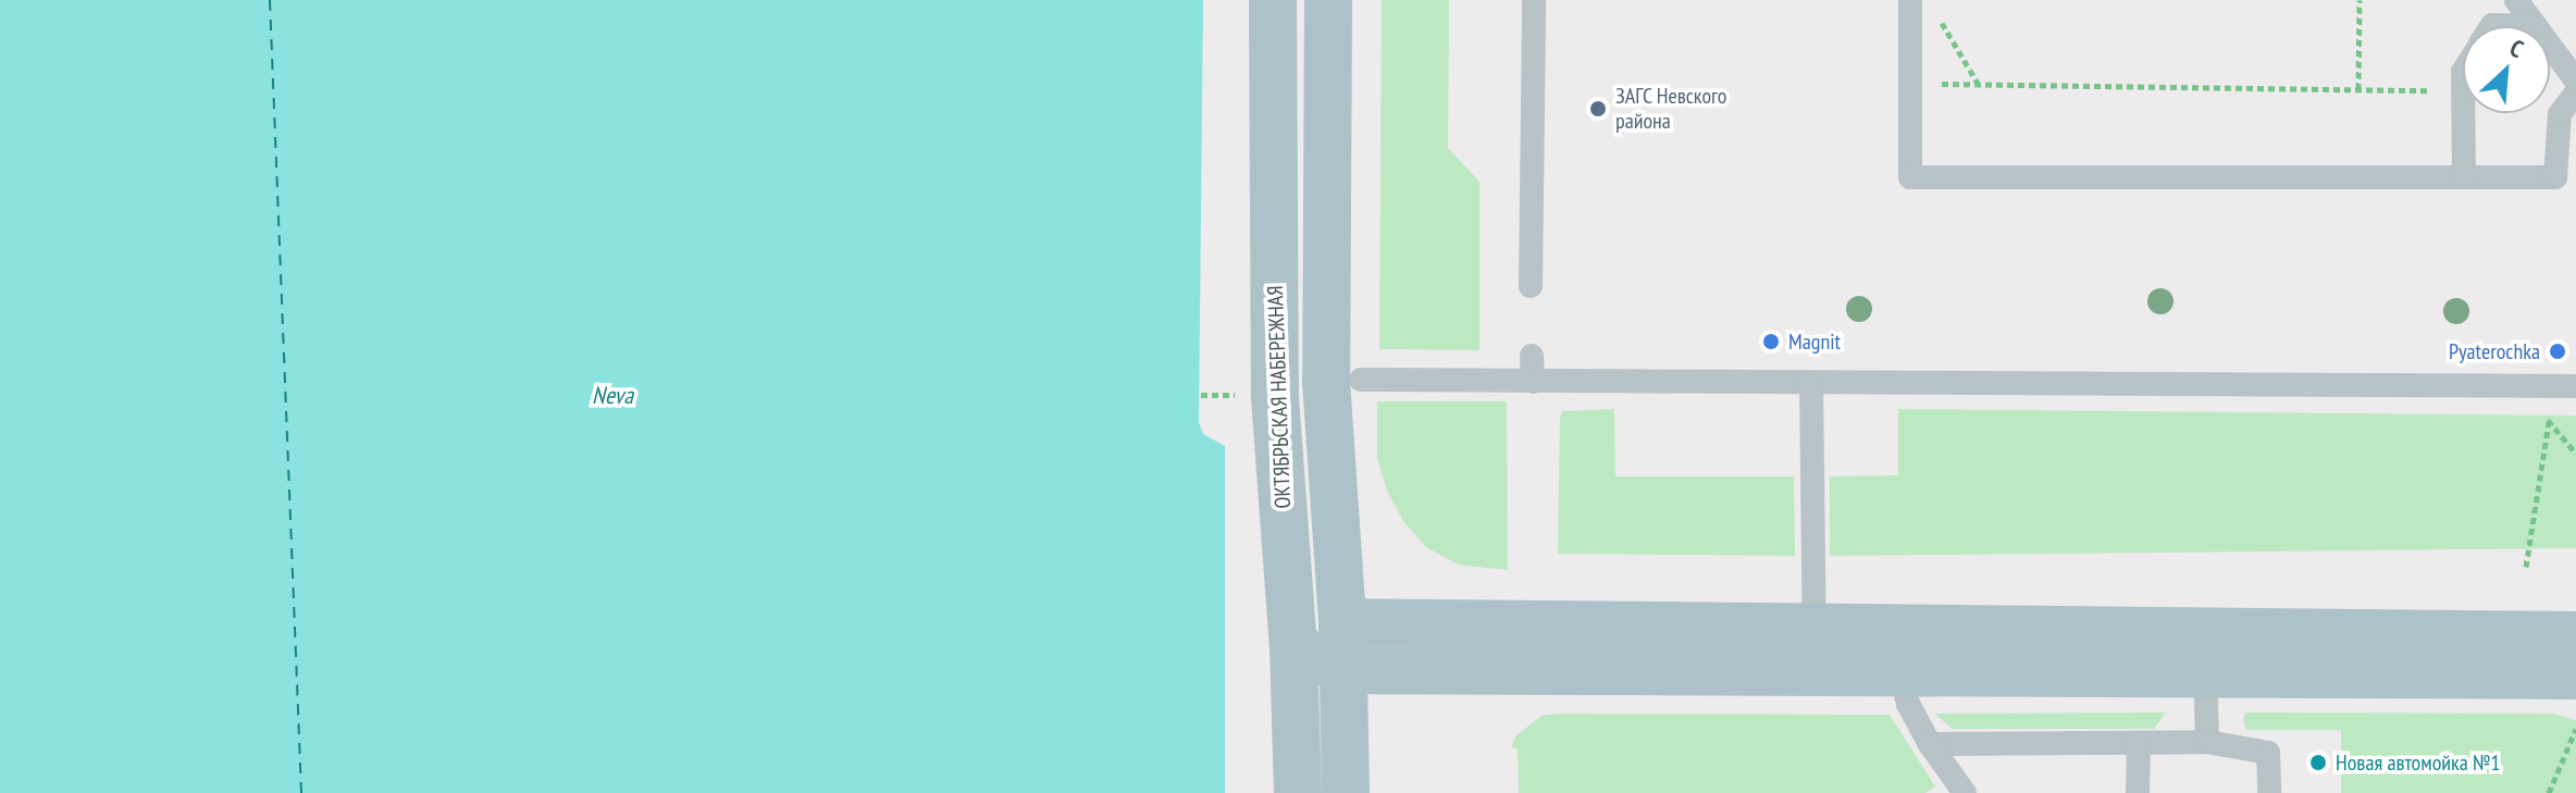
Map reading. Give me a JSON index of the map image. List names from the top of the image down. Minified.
{"streets":{"main road":["ОКТЯБРЬСКАЯ НАБЕРЕЖНАЯ"]},"water":["Neva"],"places":["ЗАГС Невского района","Magnit","Pyaterochka","Новая автомойка №1"],"north":"top right"}
